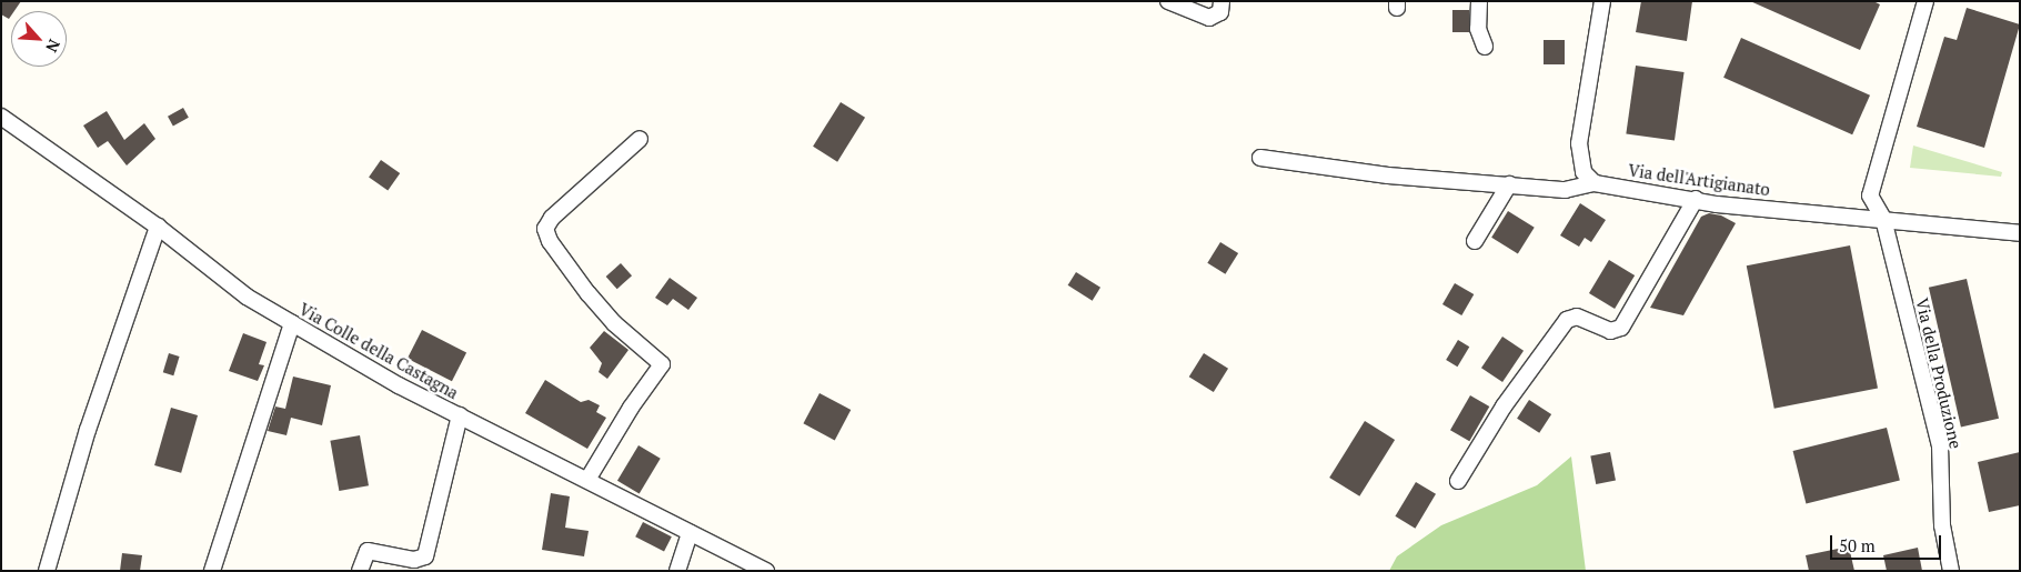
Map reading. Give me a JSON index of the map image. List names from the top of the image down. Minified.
{"streets":{"street":["Via dell'Artigianato","Via Colle della Castagna","Via della Produzione"]},"crossings":[["Via dell'Artigianato","Via della Produzione"]],"scale_bar":"50 m","north":"bottom right"}
